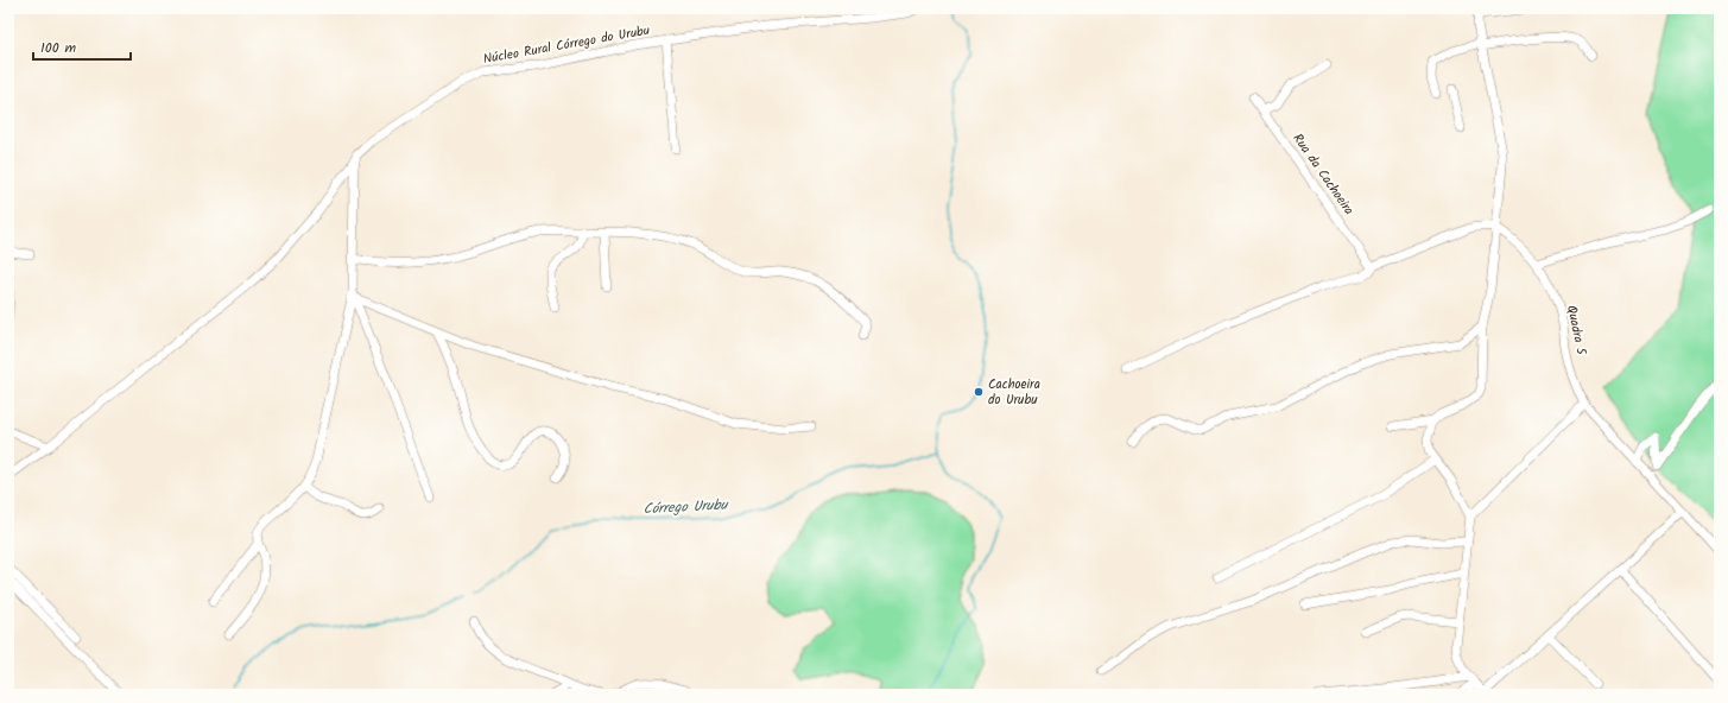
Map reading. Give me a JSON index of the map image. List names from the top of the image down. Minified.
{"streets":{"street":["Núcleo Rural Córrego do Urubu","Rua da Cachoeira","Quadra 5"]},"water":["Córrego Urubu"],"places":["Cachoeira do Urubu"],"scale_bar":"100 m"}
